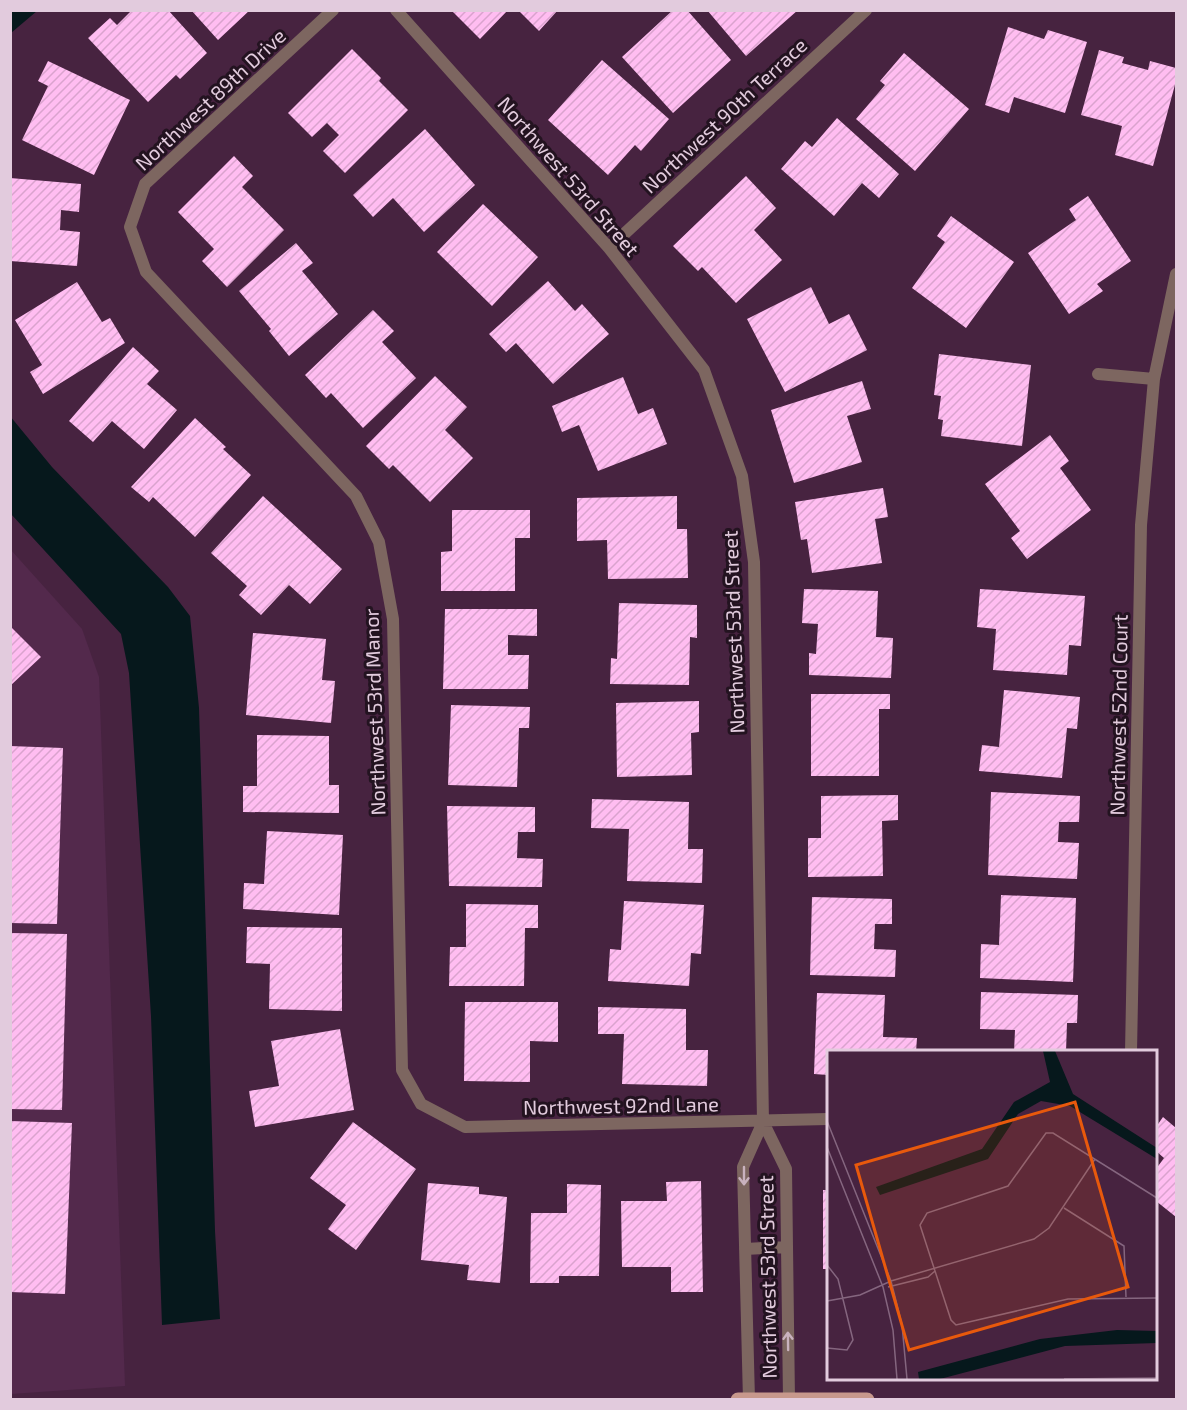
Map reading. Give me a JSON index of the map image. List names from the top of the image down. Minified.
{"streets":{"street":["Northwest 89th Drive","Northwest 90th Terrace","Northwest 53rd Street","Northwest 53rd Manor","Northwest 52nd Court","Northwest 92nd Lane"]},"crossings":[["Northwest 89th Drive","Northwest 53rd Manor"],["Northwest 90th Terrace","Northwest 53rd Street"],["Northwest 53rd Street","Northwest 92nd Lane"],["Northwest 53rd Manor","Northwest 92nd Lane"]]}
